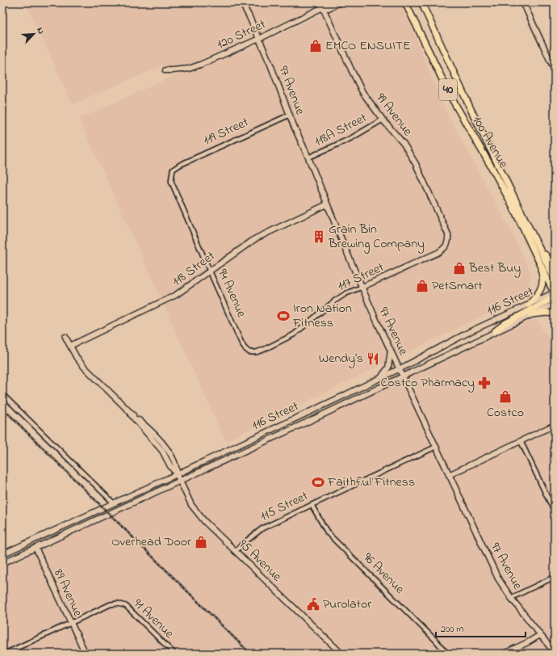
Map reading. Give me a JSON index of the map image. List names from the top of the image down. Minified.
{"streets":{"main road":["40","100 Avenue"],"street":["120 Street","97 Avenue","99 Avenue","118A Street","119 Street","118 Street","117 Street","94 Avenue","116 Street","115 Street","95 Avenue","96 Avenue","89 Avenue","91 Avenue"]},"crossings":[["120 Street","97 Avenue"],["120 Street","99 Avenue"],["97 Avenue","118A Street"],["97 Avenue","119 Street"],["97 Avenue","118 Street"],["97 Avenue","117 Street"],["97 Avenue","116 Street"],["97 Avenue","115 Street"],["99 Avenue","118A Street"],["99 Avenue","117 Street"],["119 Street","94 Avenue"],["100 Avenue","116 Street"],["118 Street","94 Avenue"],["118 Street","95 Avenue"],["117 Street","94 Avenue"],["116 Street","95 Avenue"],["116 Street","89 Avenue"],["115 Street","95 Avenue"],["115 Street","96 Avenue"],["89 Avenue","91 Avenue"]],"places":{"shop":["EMCO ENSUITE","Best Buy","PetSmart","Costco","Overhead Door"],"building":["Grain Bin Brewing Company"],"sports":["Iron Nation Fitness","Faithful Fitness"],"restaurant":["Wendy's"],"pharmacy":["Costco Pharmacy"],"public building":["Purolator"]},"scale_bar":"200 m","north":"top right"}
